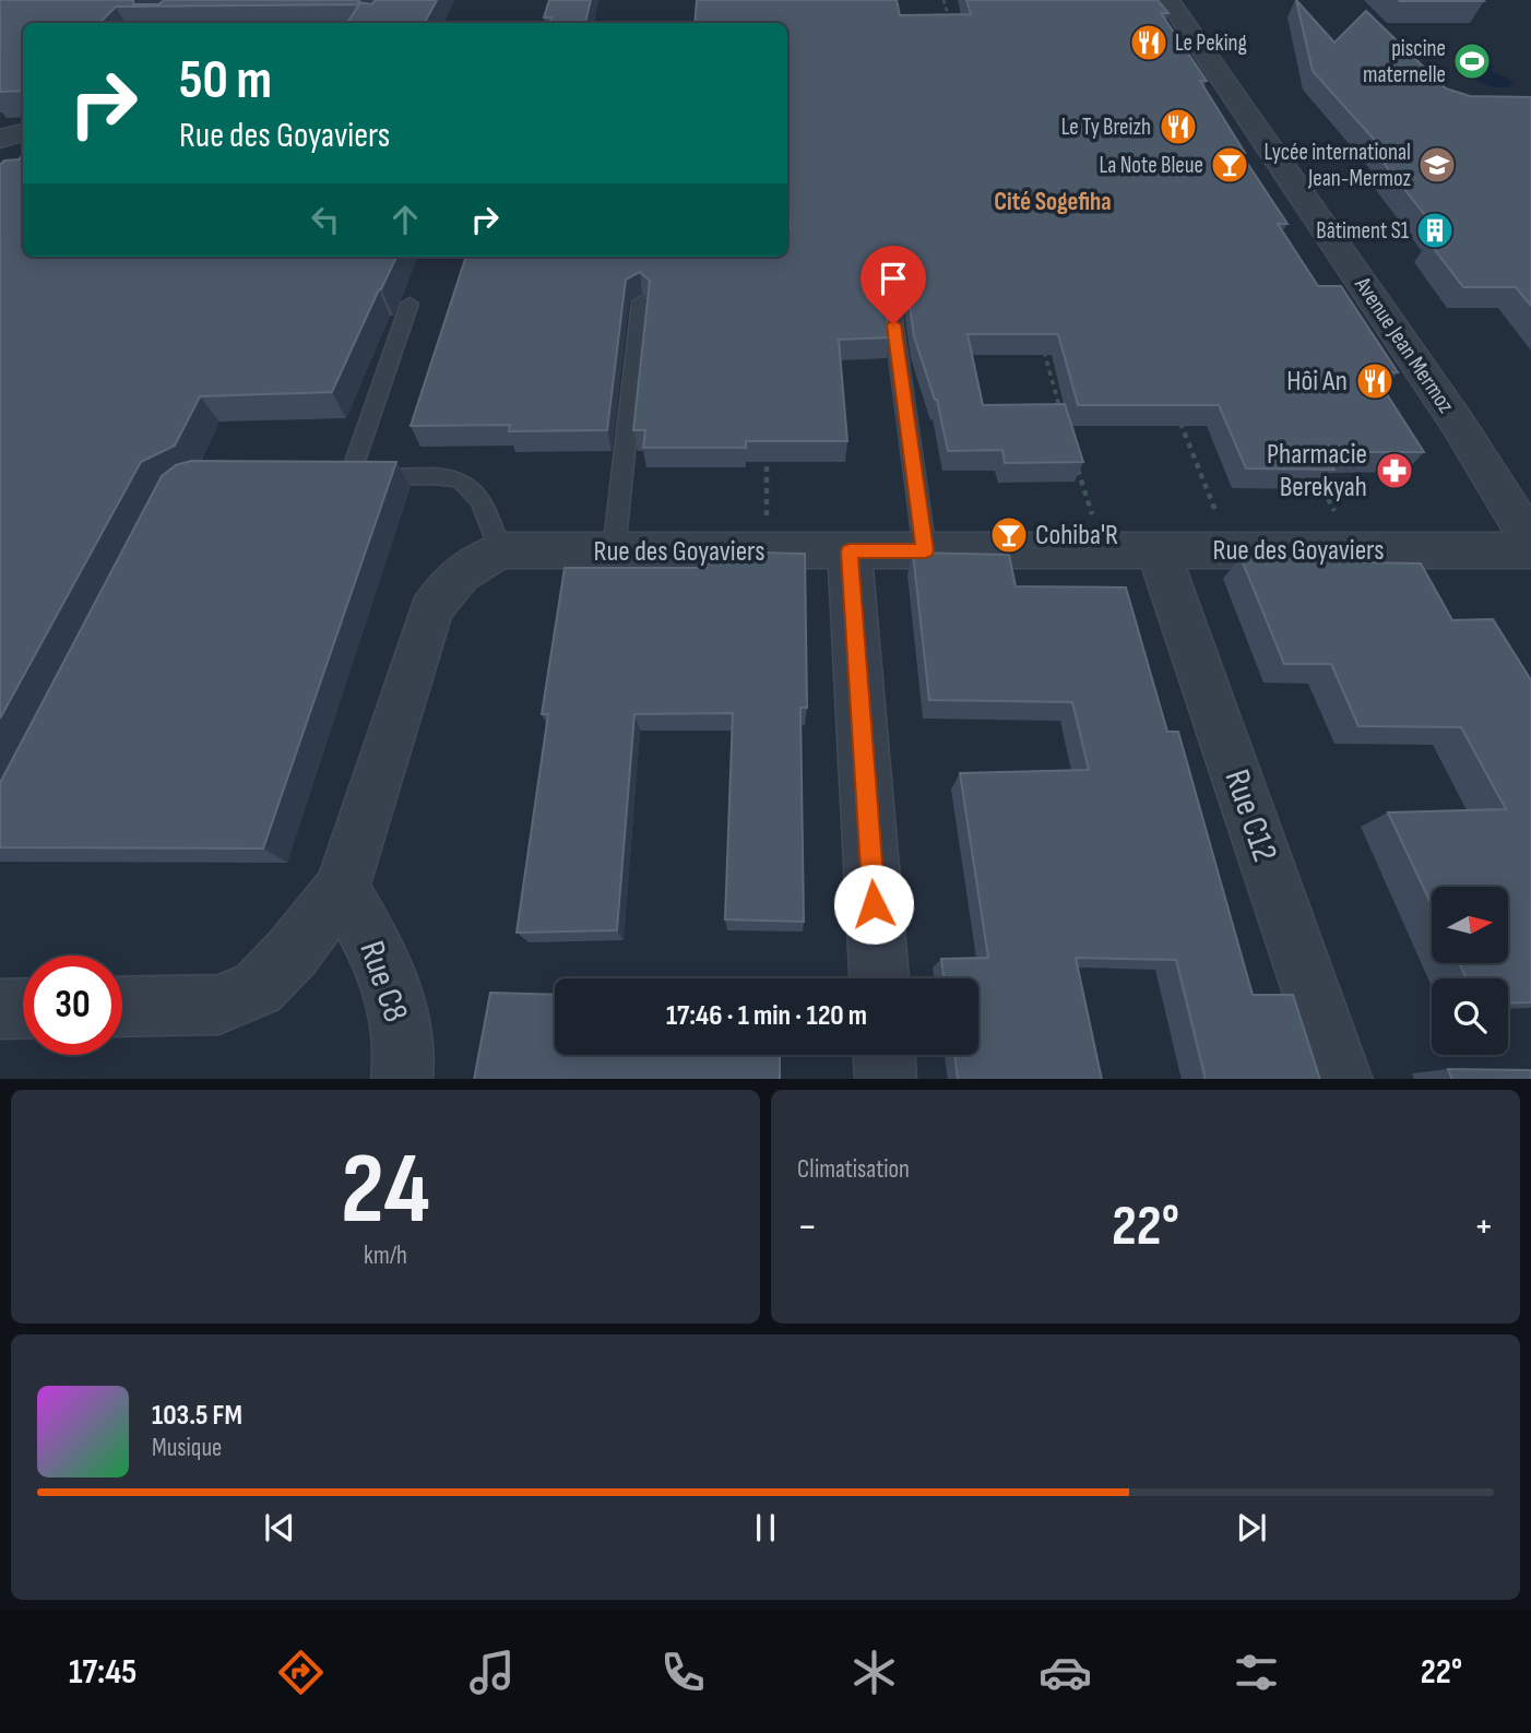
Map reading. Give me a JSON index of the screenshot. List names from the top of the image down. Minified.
{"streets":{"street":["Avenue Jean Mermoz","Rue des Goyaviers","Rue C12","Rue C8"]},"crossings":[["Rue des Goyaviers","Rue C12"],["Rue des Goyaviers","Rue C8"]],"districts":["Cité Sogefiha"],"places":{"restaurant":["Le Peking","Le Ty Breizh","Hôi An"],"sports":["piscine maternelle"],"bar":["La Note Bleue","Cohiba'R"],"school or university":["Lycée international Jean-Mermoz"],"building":["Bâtiment S1"],"pharmacy":["Pharmacie Berekyah"]},"north":"right","page":{"turn":["50 m","Rue des Goyaviers"],"limit":"30","trip":"17:46 · 1 min · 120 m","tile":[["24","km/h"],"Climatisation"],"heat":["−","22°","+"],"song":["103.5 FM","Musique"],"tabs":["17:45","22°"]}}
